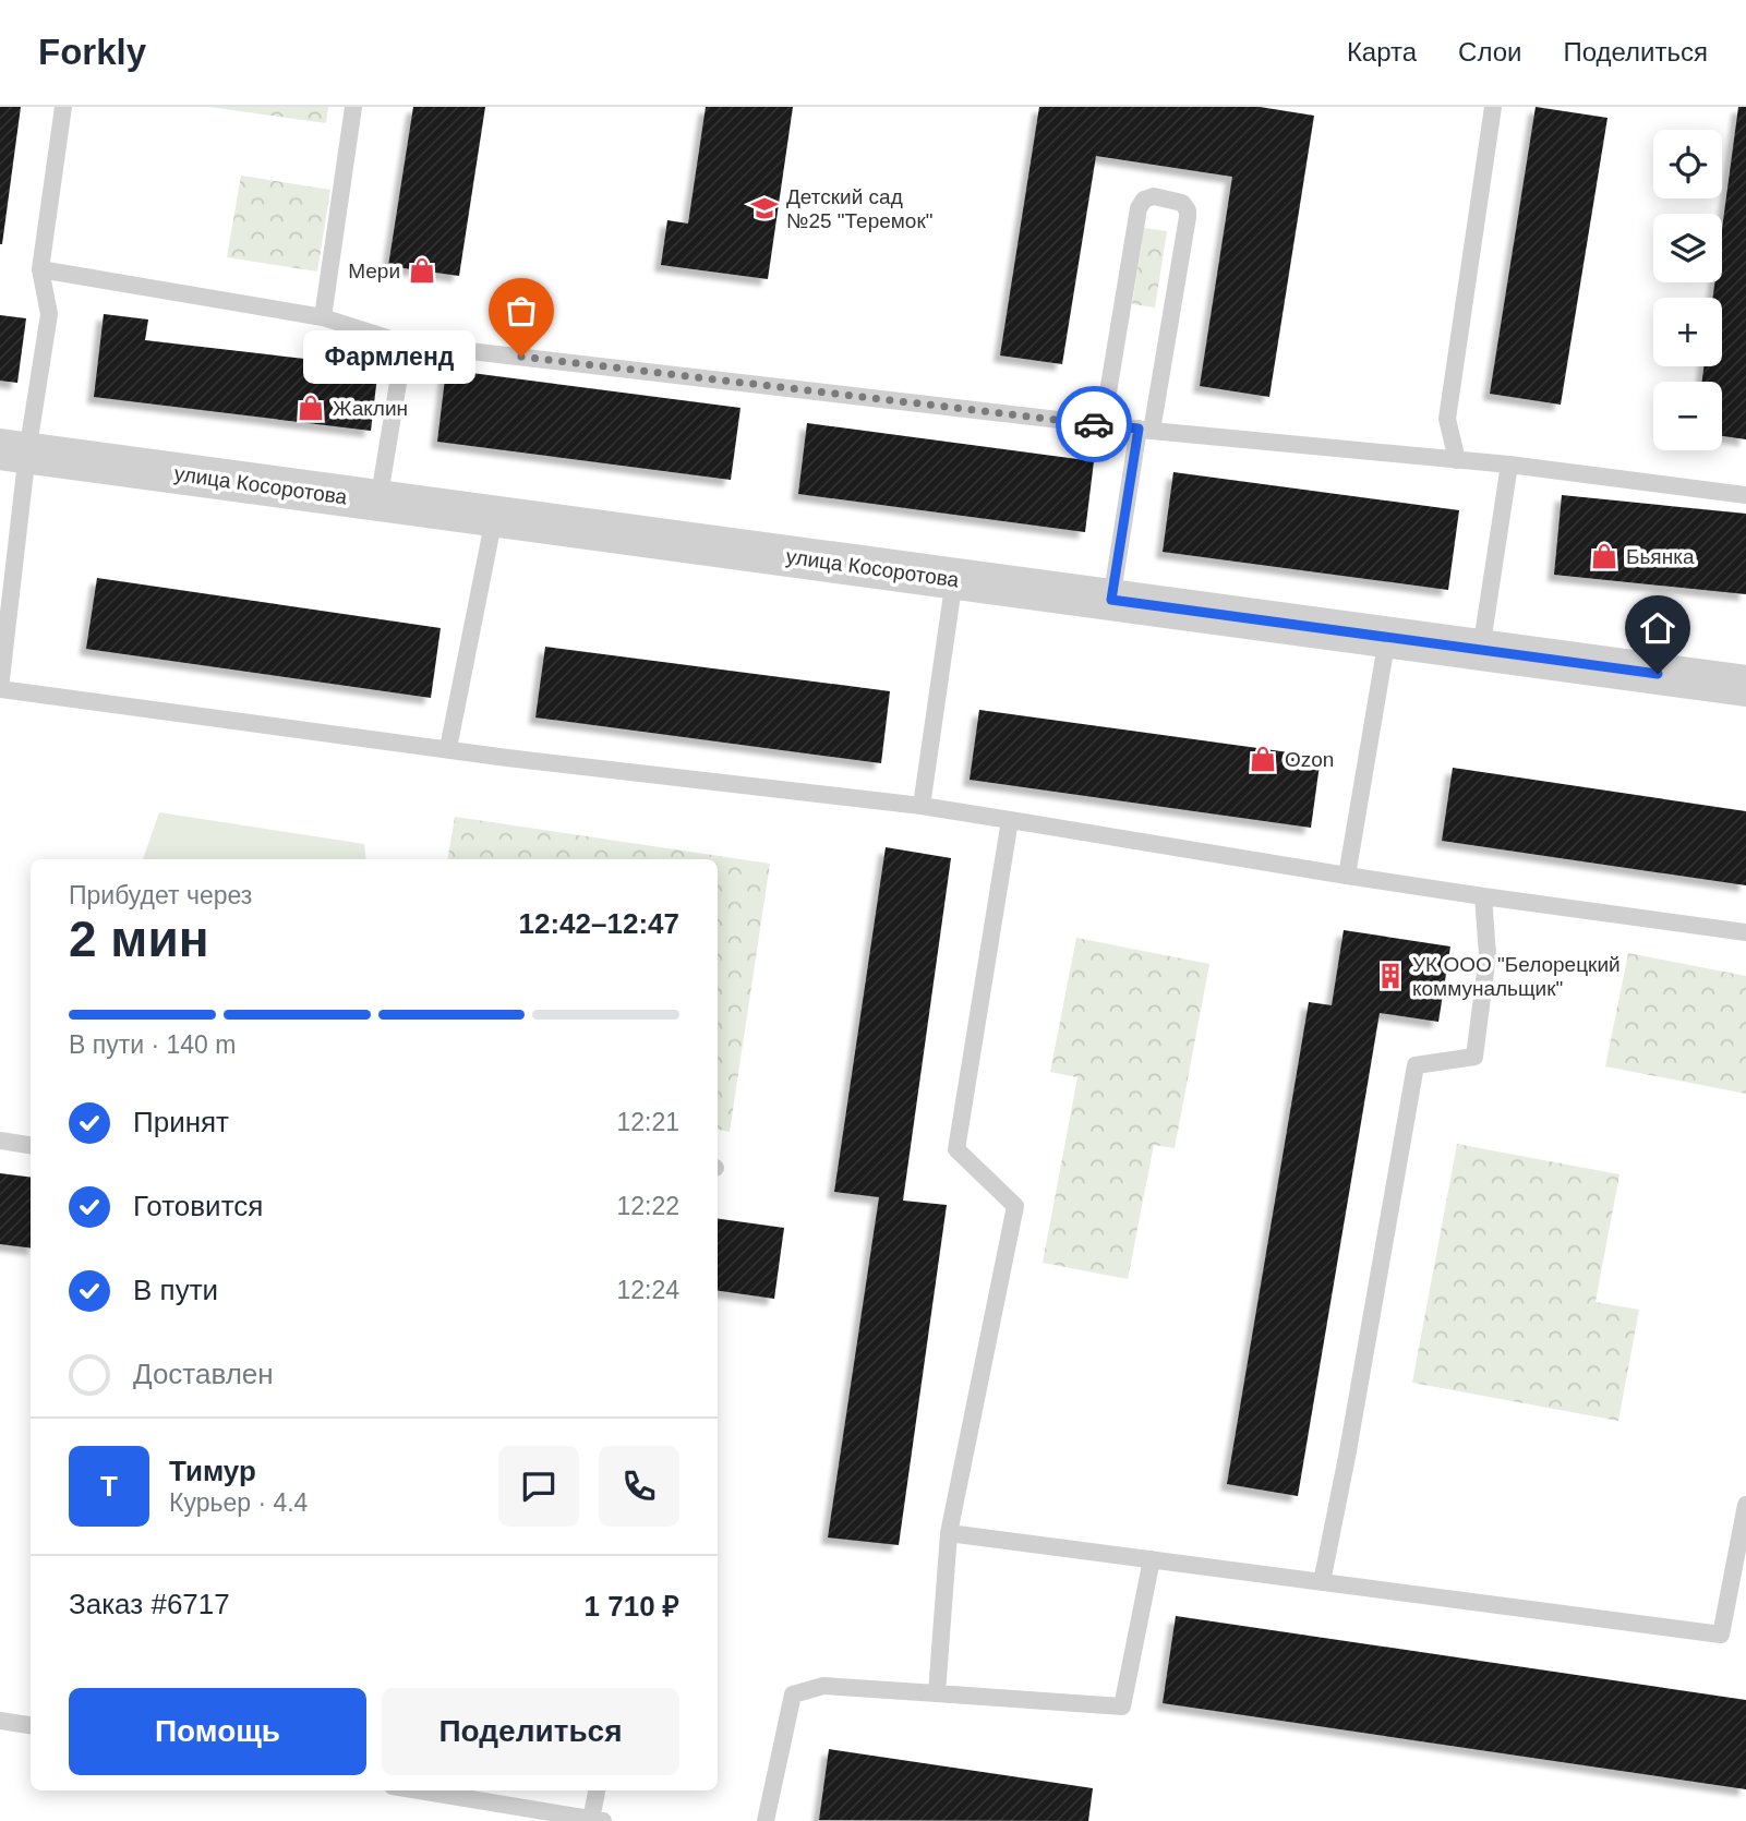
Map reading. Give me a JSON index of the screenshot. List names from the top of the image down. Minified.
{"streets":{"street":["улица Косоротова"]},"places":{"school or university":["Детский сад №25 \"Теремок\""],"shop":["Мери","Жаклин","Бьянка","Ozon"],"other":["Фармленд"],"building":["УК ООО \"Белорецкий коммунальщик\""]},"page":{"header":"Forkly","nav":["Карта","Слои","Поделиться"],"map_buttons":["+","−"],"bubble":"Фармленд","heading":["2 мин","Прибудет через","12:42–12:47"],"panel":["Тимур","Курьер · 4.4","Заказ #6717","1 710 ₽"],"bar":"В пути · 140 m","list":[["Принят","12:21"],["Готовится","12:22"],["В пути","12:24"],"Доставлен"],"round":"Т","buttons":["Помощь","Поделиться"]}}
